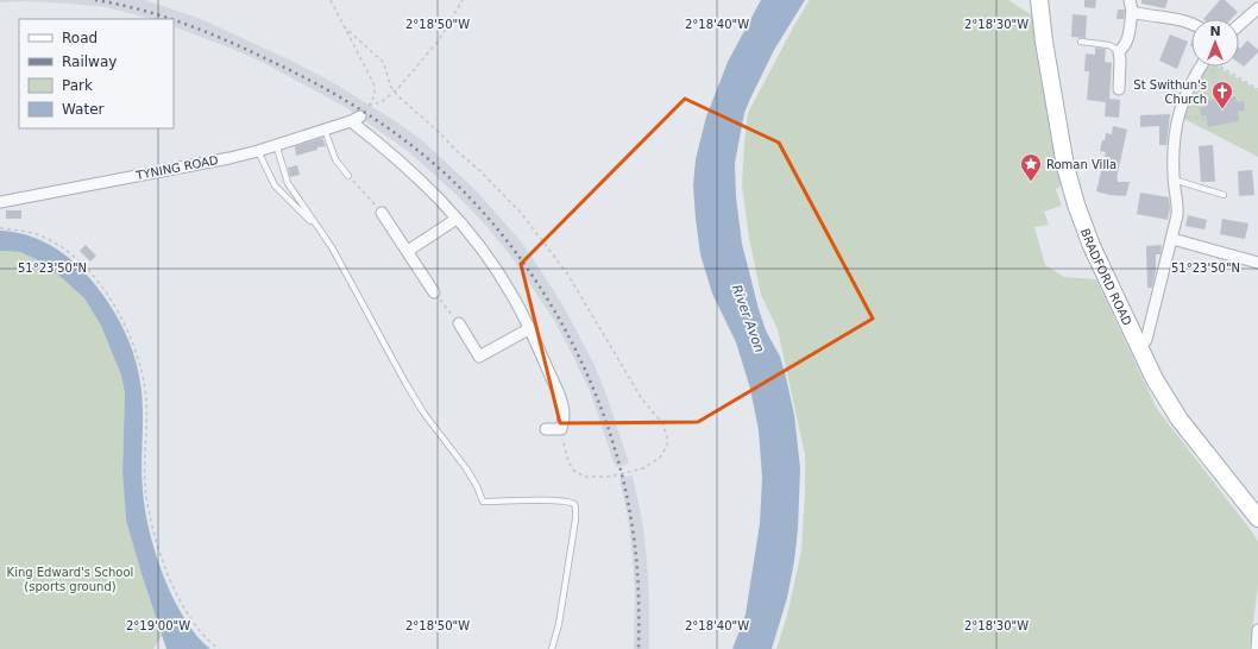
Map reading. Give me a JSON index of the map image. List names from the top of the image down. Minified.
{"streets":{"main road":["BRADFORD ROAD"],"street":["TYNING ROAD"]},"water":["River Avon"],"parks":["King Edward's School (sports ground)"],"places":{"church":["St Swithun's Church"],"place":["Roman Villa"]},"legend":["Road","Railway","Park","Water"],"north":"top","coordinates":["2°18'50\"W","2°18'40\"W","2°18'30\"W","51°23'50\"N","2°19'00\"W"]}
